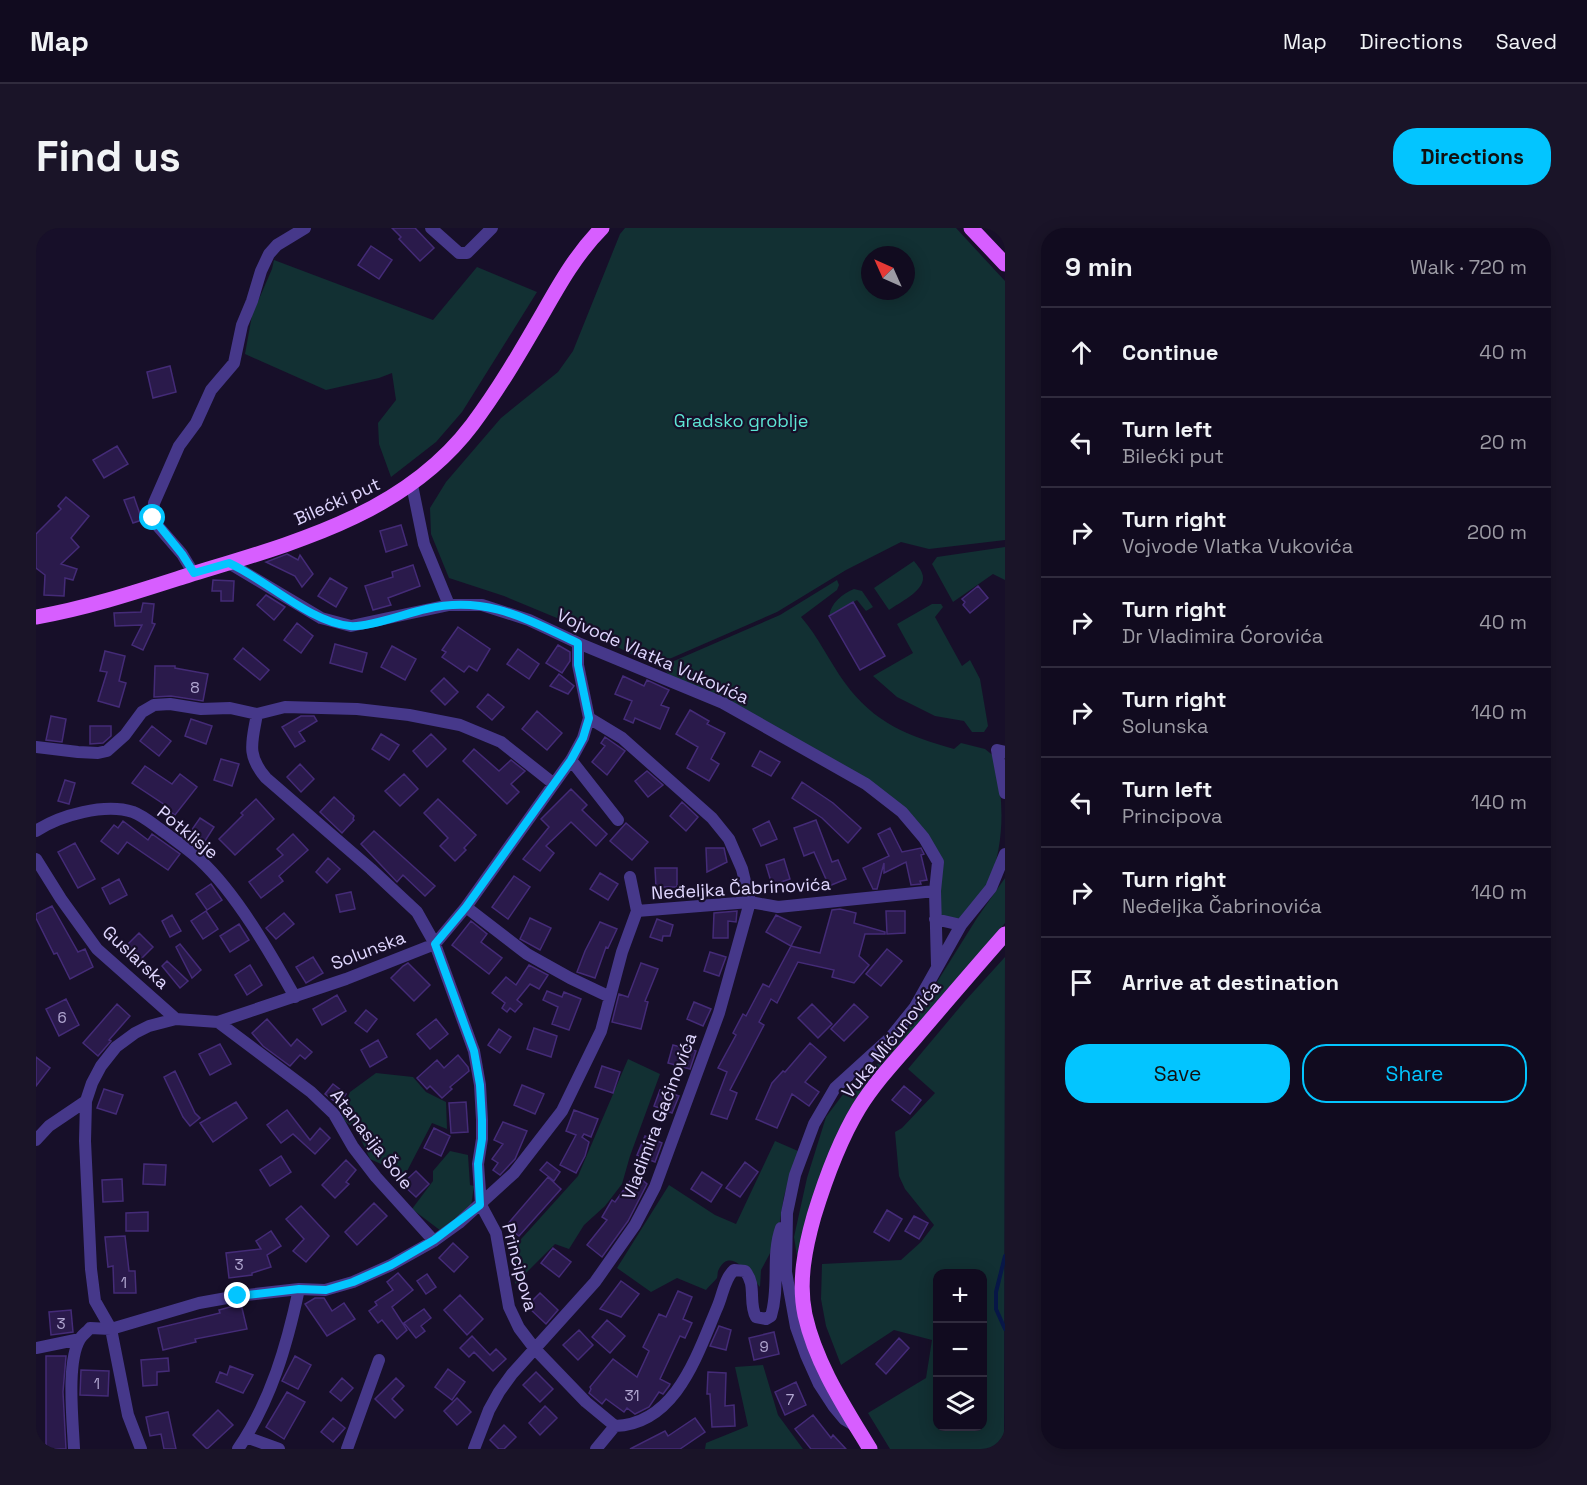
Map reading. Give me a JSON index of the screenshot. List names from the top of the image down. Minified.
{"streets":{"main road":["Bilećki put","Vuka Mićunovića"],"street":["Vojvode Vlatka Vukovića","Potklisje","Neđeljka Čabrinovića","Solunska","Guslarska","Vladimira Gaćinovića","Atanasija Šole","Principova"]},"crossings":[["Bilećki put","Vojvode Vlatka Vukovića"],["Vojvode Vlatka Vukovića","Neđeljka Čabrinovića"],["Potklisje","Solunska"],["Neđeljka Čabrinovića","Vladimira Gaćinovića"],["Neđeljka Čabrinovića","Atanasija Šole"],["Neđeljka Čabrinovića","Principova"],["Solunska","Guslarska"],["Solunska","Atanasija Šole"],["Solunska","Principova"],["Vladimira Gaćinovića","Principova"]],"parks":["Gradsko groblje"],"house_numbers":["8","6","3","1","3","9","1","31","7"],"north":"top left","page":{"header":"Map","nav":["Map","Directions","Saved"],"buttons":["Directions",["Save","Share"]],"title":"Find us","heading":["9 min","Walk · 720 m"],"list":[["Continue","40 m"],["Turn left","Bilećki put","20 m"],["Turn right","Vojvode Vlatka Vukovića","200 m"],["Turn right","Dr Vladimira Ćorovića","40 m"],["Turn right","Solunska","140 m"],["Turn left","Principova","140 m"],["Turn right","Neđeljka Čabrinovića","140 m"],"Arrive at destination"],"map_buttons":["+","−"]}}
